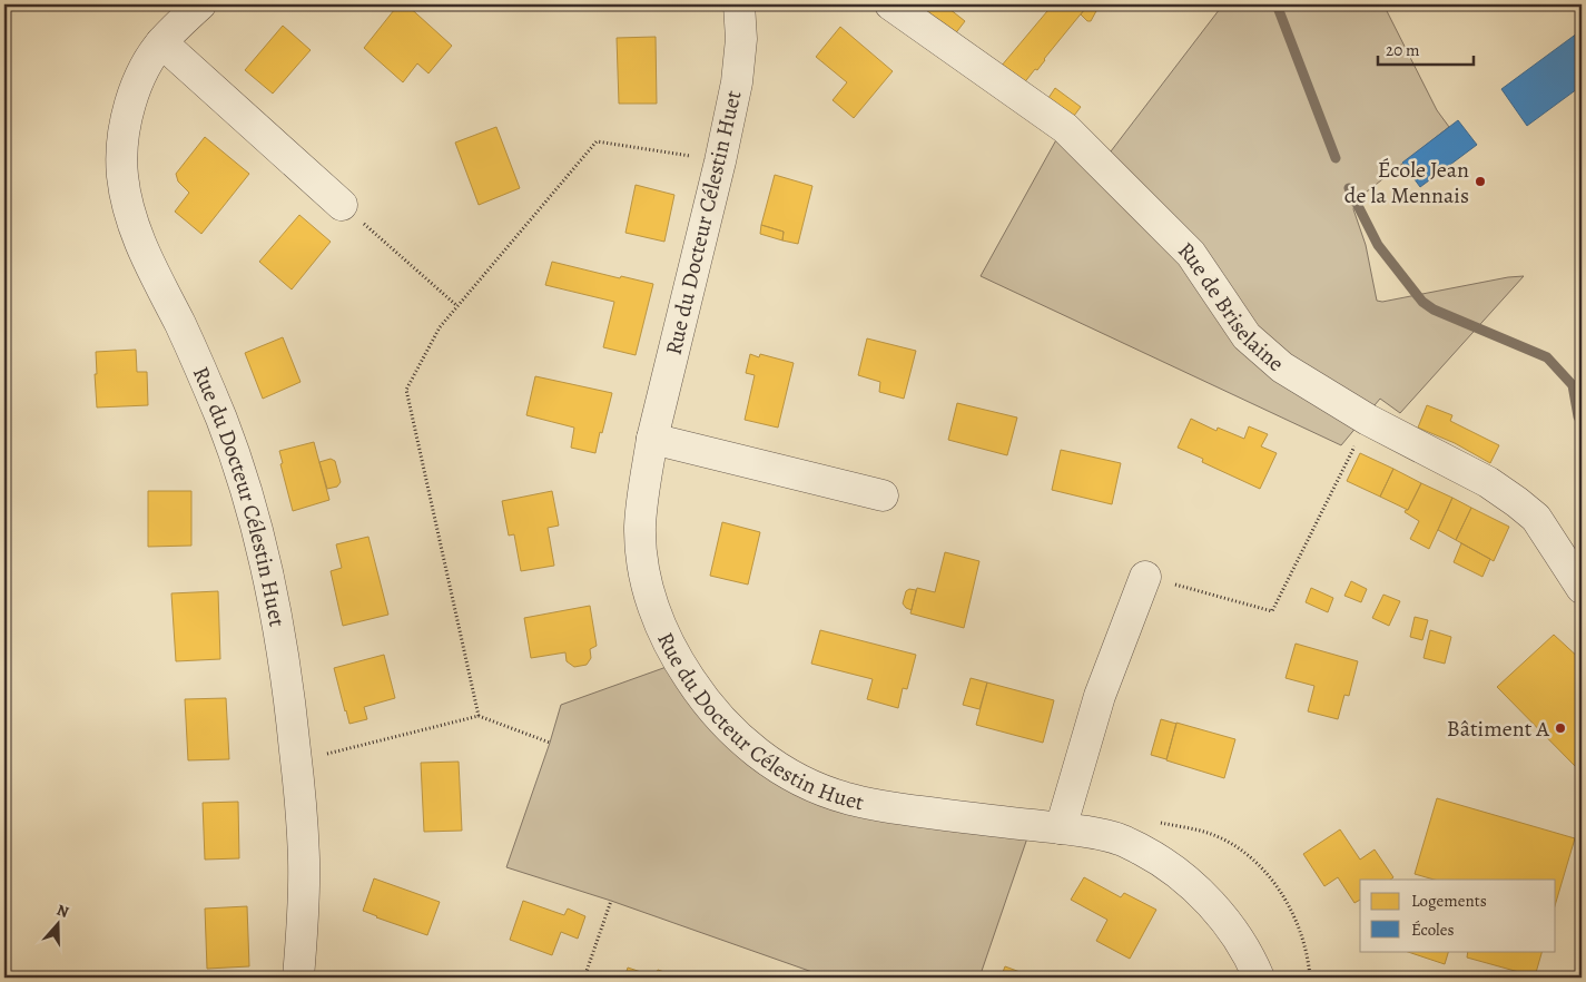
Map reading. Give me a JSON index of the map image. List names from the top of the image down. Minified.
{"streets":{"street":["Rue du Docteur Célestin Huet","Rue de Briselaine"]},"places":["École Jean de la Mennais","Bâtiment A"],"legend":["Logements","Écoles"],"scale_bar":"20 m","north":"top"}
